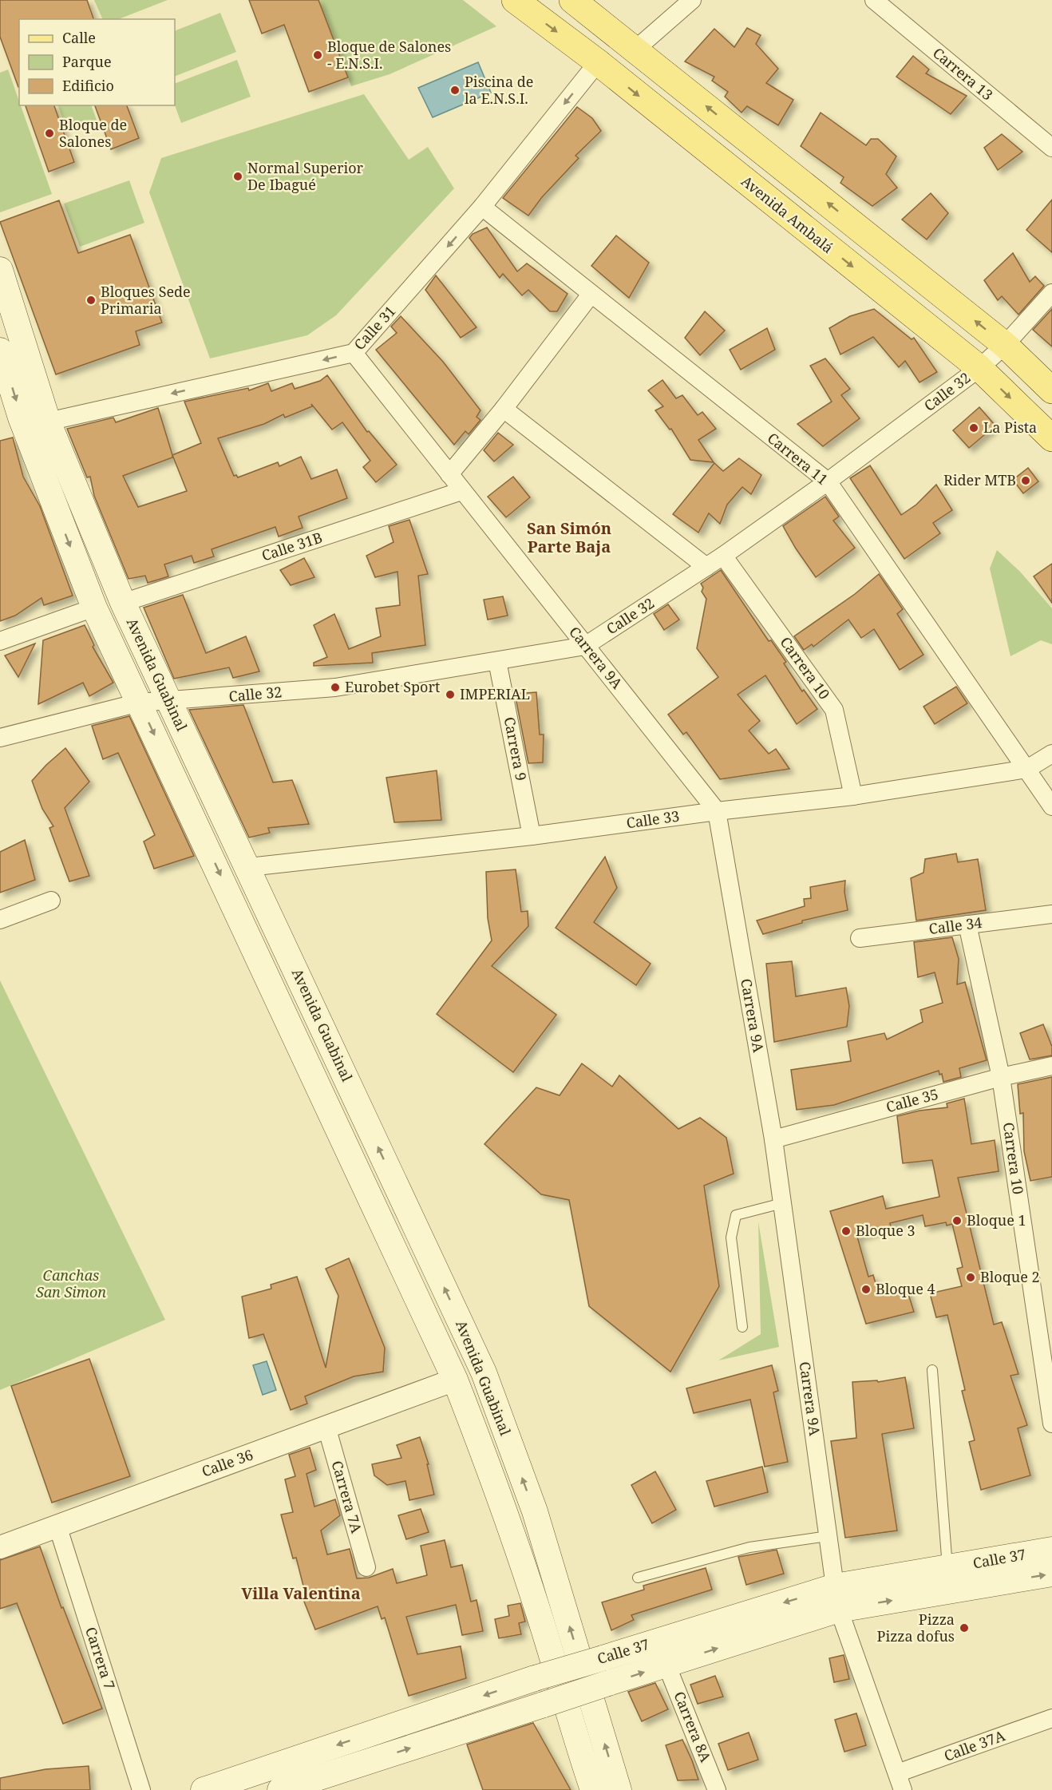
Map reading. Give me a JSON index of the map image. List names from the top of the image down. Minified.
{"streets":{"main road":["Avenida Ambalá","Avenida Guabinal","Calle 37"],"street":["Carrera 13","Calle 31","Calle 32","Carrera 11","Calle 31B","Carrera 9A","Carrera 10","Carrera 9","Calle 33","Calle 34","Calle 35","Calle 36","Carrera 7A","Carrera 7","Carrera 8A","Calle 37A"]},"crossings":[["Avenida Ambalá","Calle 31"],["Avenida Ambalá","Calle 32"],["Calle 31","Carrera 11"],["Calle 31","Carrera 9A"],["Calle 31","Avenida Guabinal"],["Calle 32","Carrera 11"],["Calle 32","Carrera 9A"],["Calle 32","Carrera 10"],["Calle 32","Avenida Guabinal"],["Calle 32","Carrera 9"],["Carrera 11","Calle 33"],["Calle 31B","Carrera 9A"],["Calle 31B","Avenida Guabinal"],["Carrera 9A","Calle 33"],["Carrera 9A","Calle 35"],["Carrera 9A","Calle 37"],["Carrera 9A","Calle 37A"],["Carrera 10","Calle 33"],["Carrera 10","Calle 34"],["Carrera 10","Calle 35"],["Avenida Guabinal","Calle 33"],["Avenida Guabinal","Calle 36"],["Carrera 9","Calle 33"],["Calle 36","Carrera 7A"],["Calle 36","Carrera 7"],["Calle 37","Carrera 8A"]],"one_way":["Calle 31"],"districts":["San Simón Parte Baja","Villa Valentina"],"parks":["Canchas San Simon"],"places":["Bloque de Salones - E.N.S.I.","Piscina de la E.N.S.I.","Bloque de Salones","Normal Superior De Ibagué","Bloques Sede Primaria","La Pista","Rider MTB","Eurobet Sport","IMPERIAL","Bloque 1","Bloque 3","Bloque 2","Bloque 4","Pizza Pizza dofus"],"legend":["Calle","Parque","Edificio"]}
